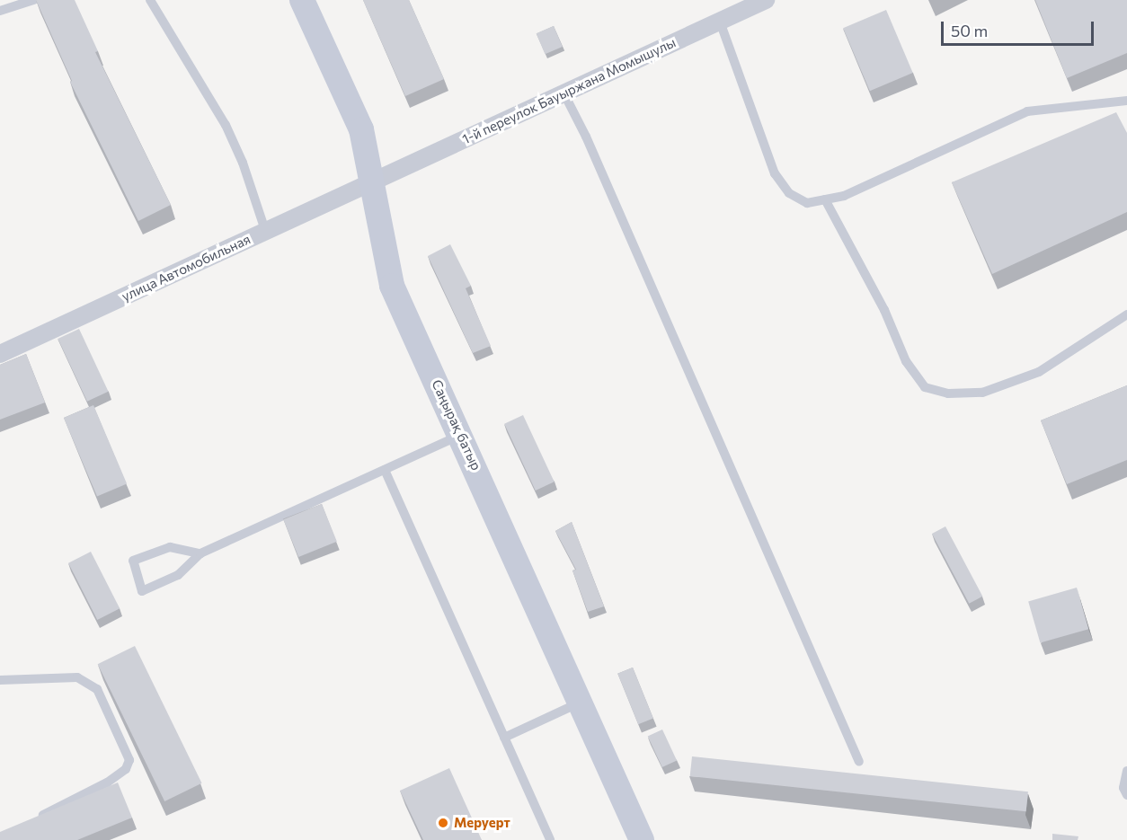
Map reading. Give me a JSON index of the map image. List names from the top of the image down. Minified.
{"streets":{"street":["1-й переулок Бауыржана Момышулы","улица Автомобильная","Саңырақ батыр"]},"crossings":[["1-й переулок Бауыржана Момышулы","улица Автомобильная"],["1-й переулок Бауыржана Момышулы","Саңырақ батыр"],["улица Автомобильная","Саңырақ батыр"]],"places":["Меруерт"],"scale_bar":"50 m"}
